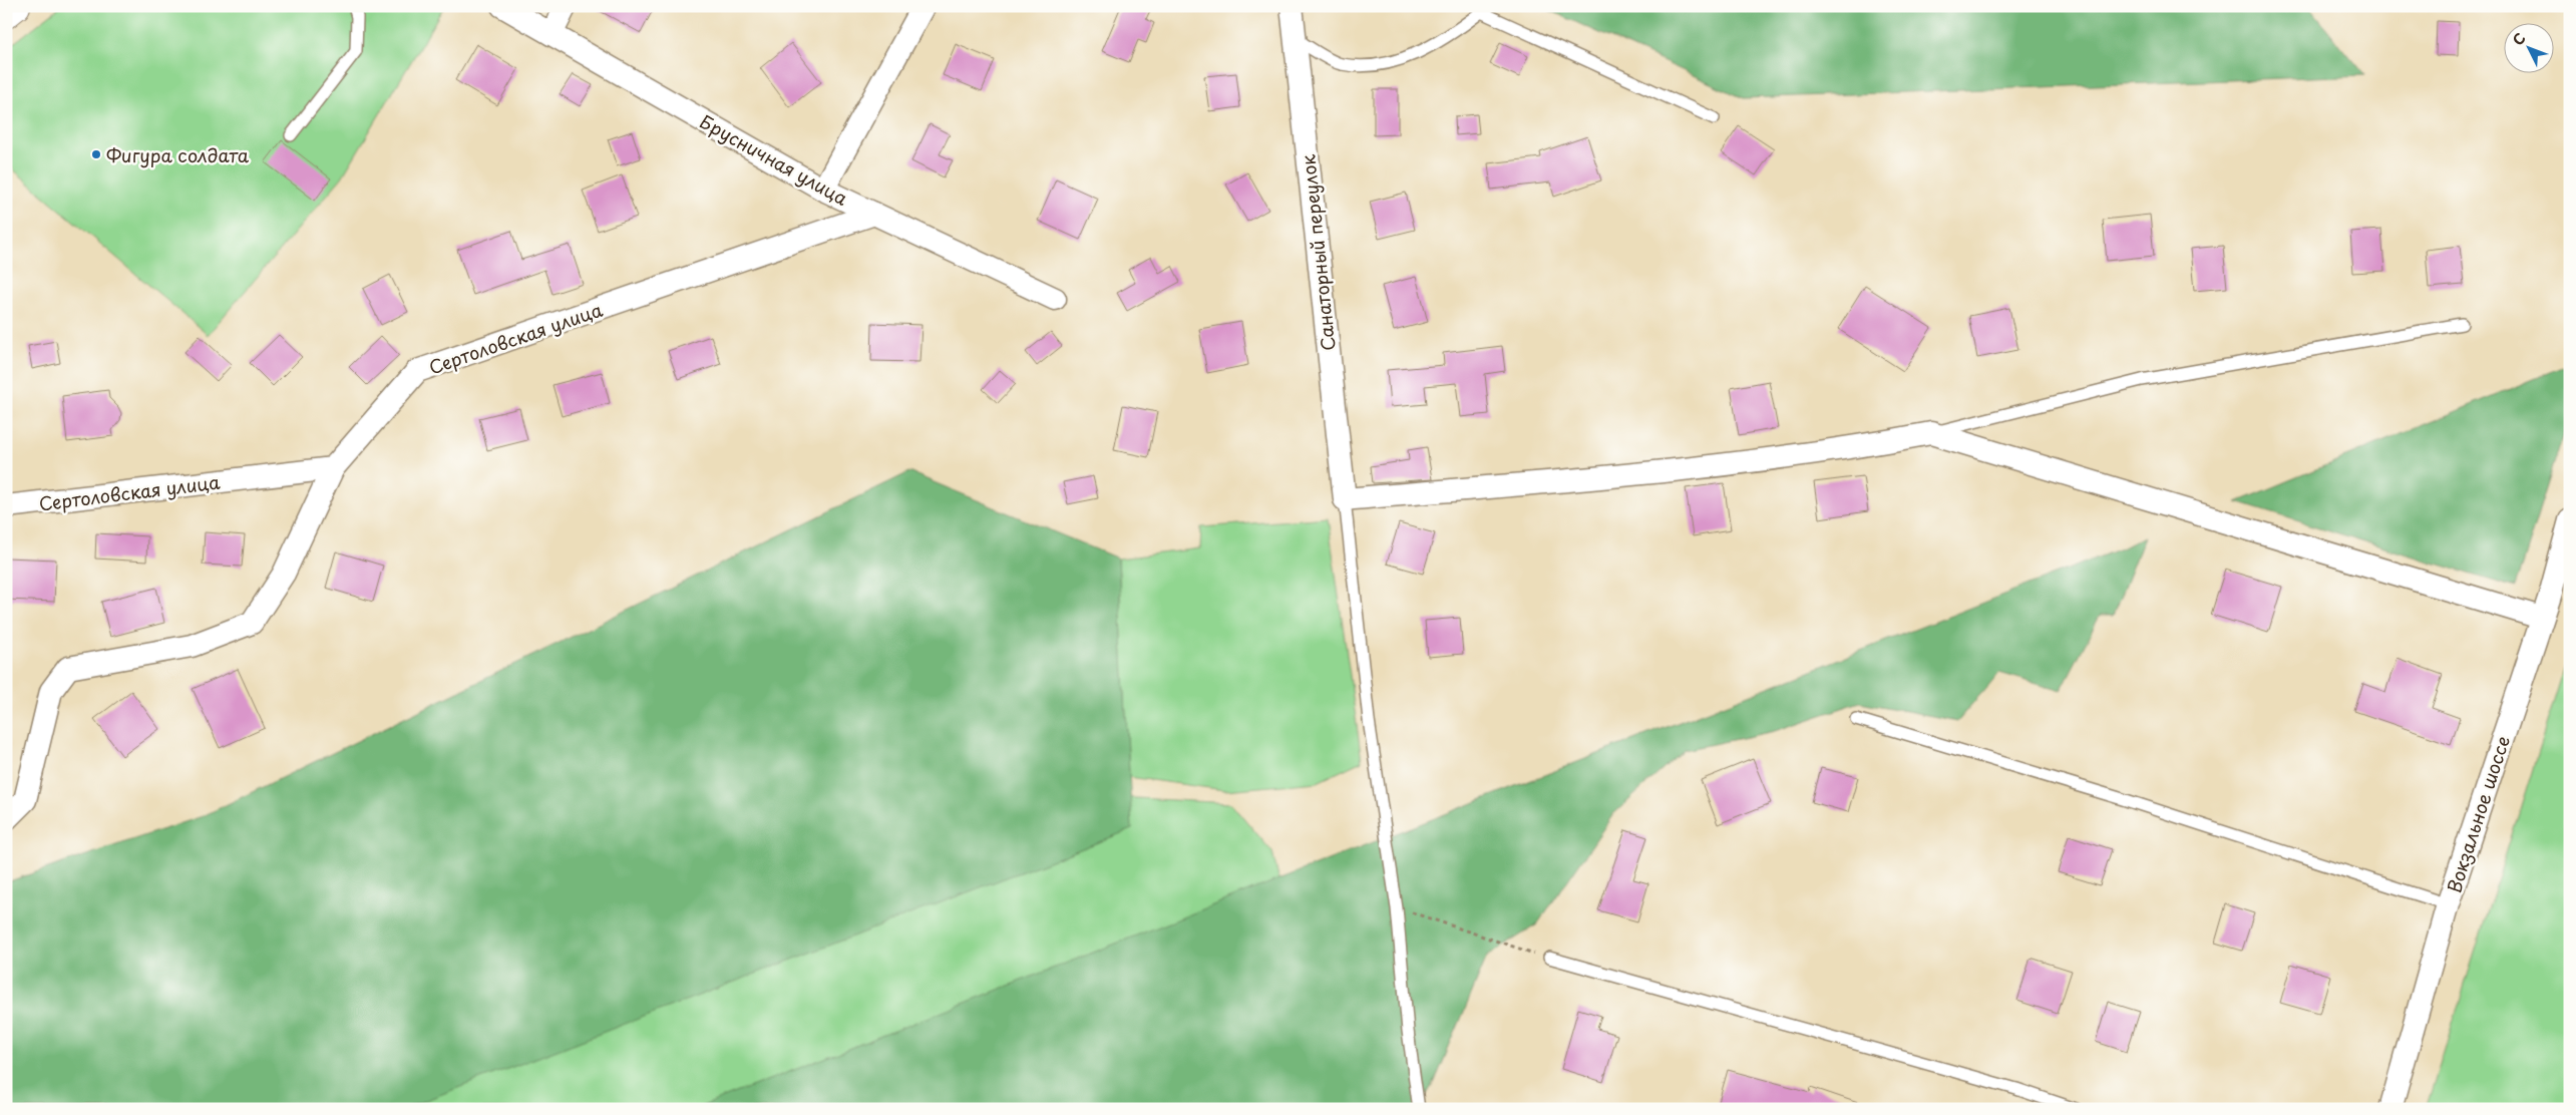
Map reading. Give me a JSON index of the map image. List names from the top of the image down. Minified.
{"streets":{"street":["Брусничная улица","Санаторный переулок","Сертоловская улица","Вокзальное шоссе"]},"crossings":[["Брусничная улица","Сертоловская улица"]],"places":["Фигура солдата"],"north":"top left"}
